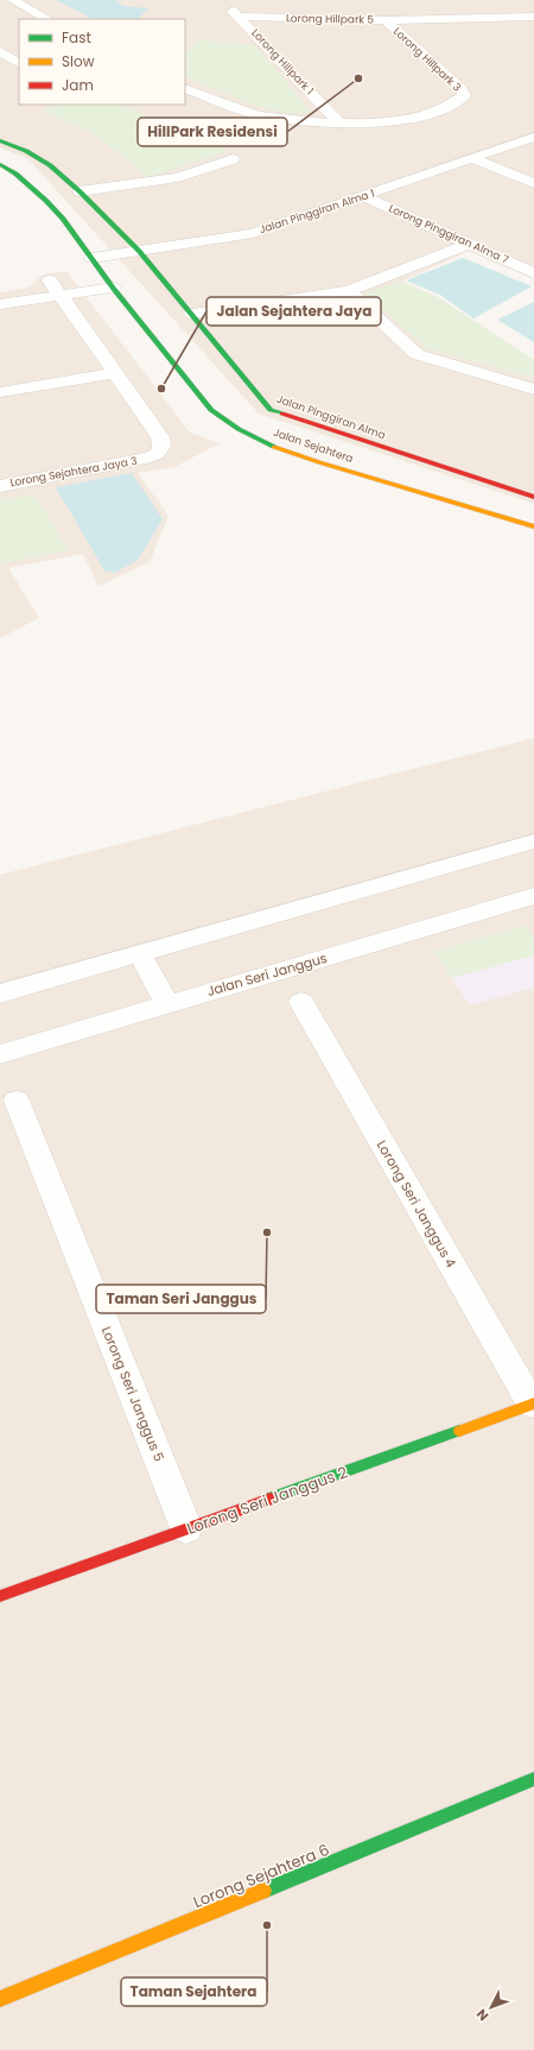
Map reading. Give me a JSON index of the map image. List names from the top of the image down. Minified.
{"streets":{"street":["Lorong Hillpark 5","Lorong Hillpark 3","Lorong Hillpark 1","Jalan Pinggiran Alma 1","Lorong Pinggiran Alma 7","Jalan Pinggiran Alma","Jalan Sejahtera","Lorong Sejahtera Jaya 3","Jalan Seri Janggus","Lorong Seri Janggus 4","Lorong Seri Janggus 5","Lorong Seri Janggus 2","Lorong Sejahtera 6"]},"crossings":[["Lorong Hillpark 5","Lorong Hillpark 3"],["Lorong Hillpark 5","Lorong Hillpark 1"],["Lorong Hillpark 3","Lorong Hillpark 1"],["Jalan Pinggiran Alma 1","Lorong Pinggiran Alma 7"],["Jalan Pinggiran Alma 1","Jalan Pinggiran Alma"],["Jalan Pinggiran Alma 1","Jalan Sejahtera"],["Lorong Seri Janggus 4","Lorong Seri Janggus 2"],["Lorong Seri Janggus 5","Lorong Seri Janggus 2"]],"places":["HillPark Residensi","Jalan Sejahtera Jaya","Taman Seri Janggus","Taman Sejahtera"],"legend":["Fast","Slow","Jam"],"north":"bottom left"}
